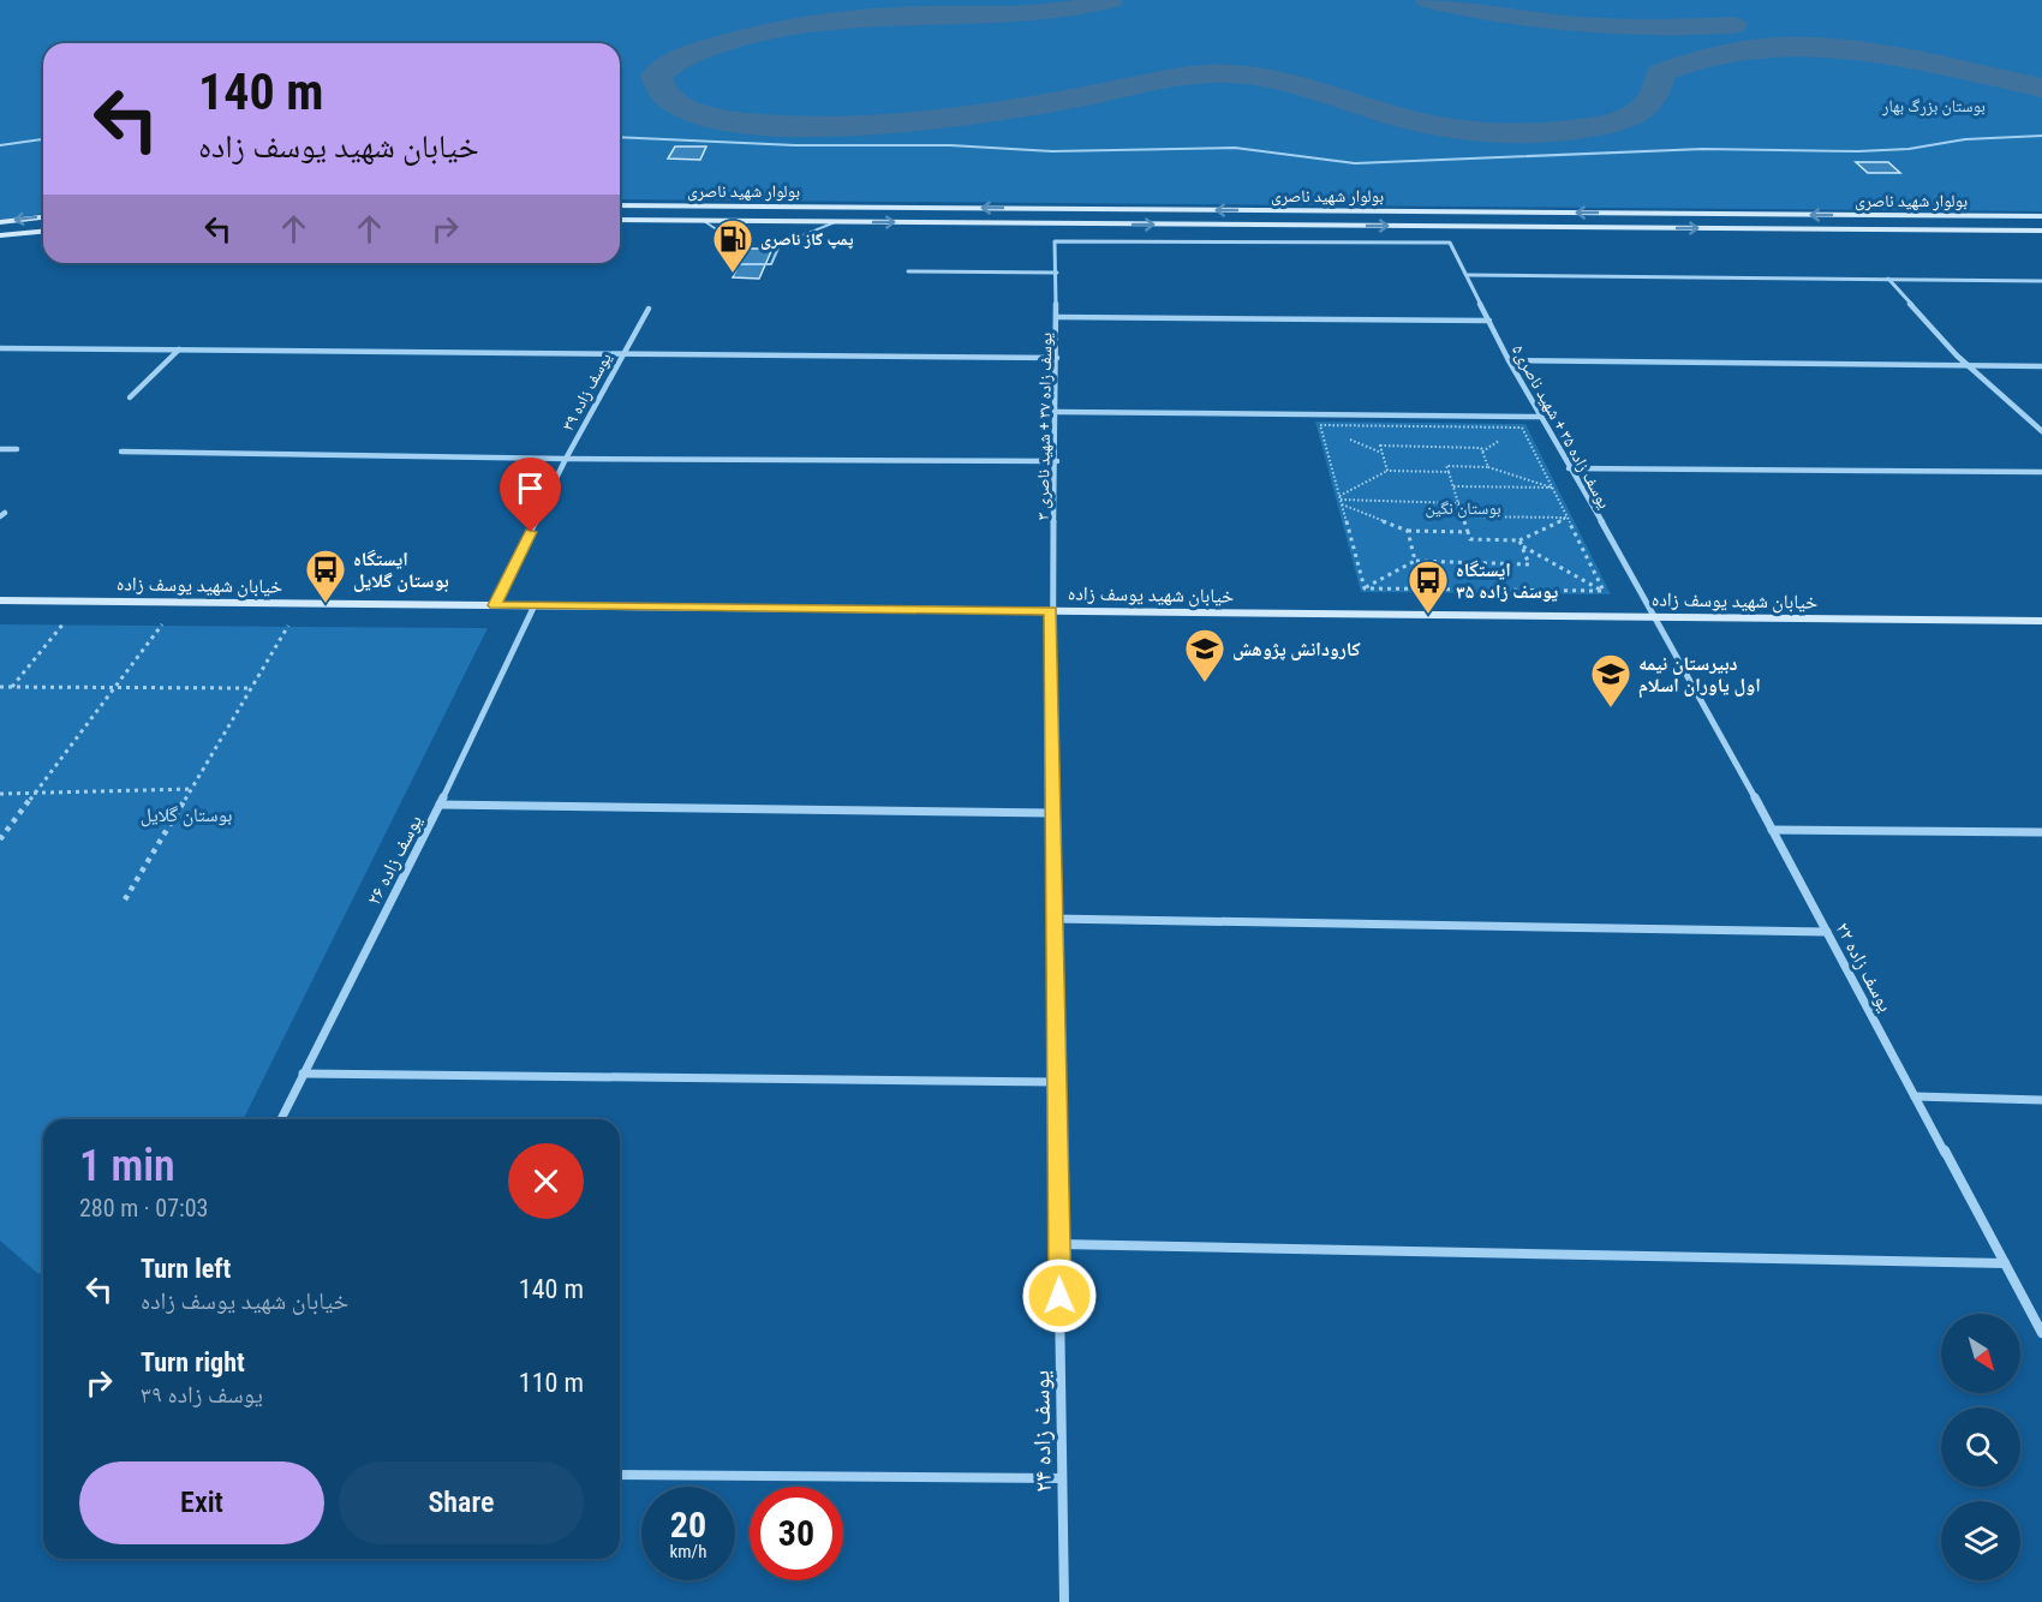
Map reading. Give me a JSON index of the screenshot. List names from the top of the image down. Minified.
{"streets":{"main road":["بولوار شهید ناصری","خیابان شهید یوسف زاده"],"street":["یوسف زاده ۳۹","یوسف زاده ۳۷ + شهید ناصری ۳","یوسف زاده ۳۵ + شهید ناصری۵","یوسف زاده ۲۶","یوسف زاده ۲۲","یوسف زاده ۲۴"]},"crossings":[["یوسف زاده ۳۹","خیابان شهید یوسف زاده"],["یوسف زاده ۳۷ + شهید ناصری ۳","یوسف زاده ۳۵ + شهید ناصری۵"],["یوسف زاده ۳۷ + شهید ناصری ۳","خیابان شهید یوسف زاده"],["یوسف زاده ۳۷ + شهید ناصری ۳","یوسف زاده ۲۴"],["یوسف زاده ۳۵ + شهید ناصری۵","خیابان شهید یوسف زاده"],["یوسف زاده ۳۵ + شهید ناصری۵","یوسف زاده ۲۲"],["خیابان شهید یوسف زاده","یوسف زاده ۲۶"],["خیابان شهید یوسف زاده","یوسف زاده ۲۲"],["خیابان شهید یوسف زاده","یوسف زاده ۲۴"]],"parks":["بوستان بزرگ بهار","بوستان نگین","بوستان گلایل"],"places":{"fuel station":["پمپ گاز ناصری"],"bus stop":["ایستگاه بوستان گلایل","ایستگاه یوسف زاده ۳۵"],"school or university":["کارودانش پژوهش","دبیرستان نیمه اول یاوران اسلام"]},"north":"bottom right","page":{"turn":["140 m","خیابان شهید یوسف زاده"],"heading":["1 min","280 m · 07:03"],"list":[{"name":"Turn left","note":"خیابان شهید یوسف زاده","value":"140 m"},{"name":"Turn right","note":"یوسف زاده ۳۹","value":"110 m"}],"buttons":["Exit","Share"],"speed":"20 km/h","limit":"30"}}
